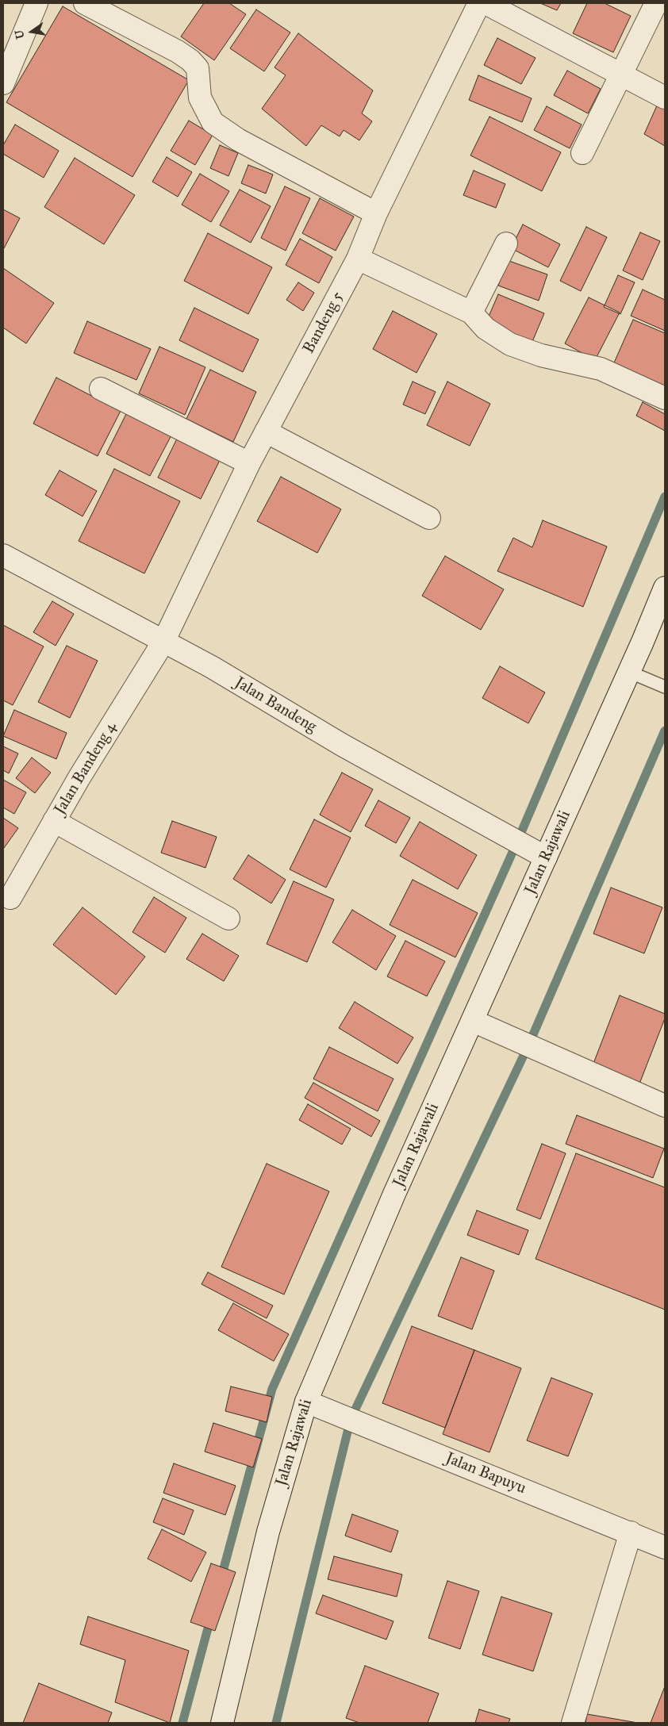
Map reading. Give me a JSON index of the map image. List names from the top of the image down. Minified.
{"streets":{"street":["Bandeng 5","Jalan Bandeng","Jalan Bandeng 4","Jalan Rajawali","Jalan Bapuyu"]},"crossings":[["Bandeng 5","Jalan Bandeng"],["Bandeng 5","Jalan Bandeng 4"],["Jalan Bandeng","Jalan Bandeng 4"],["Jalan Bandeng","Jalan Rajawali"],["Jalan Rajawali","Jalan Bapuyu"]],"north":"left"}
